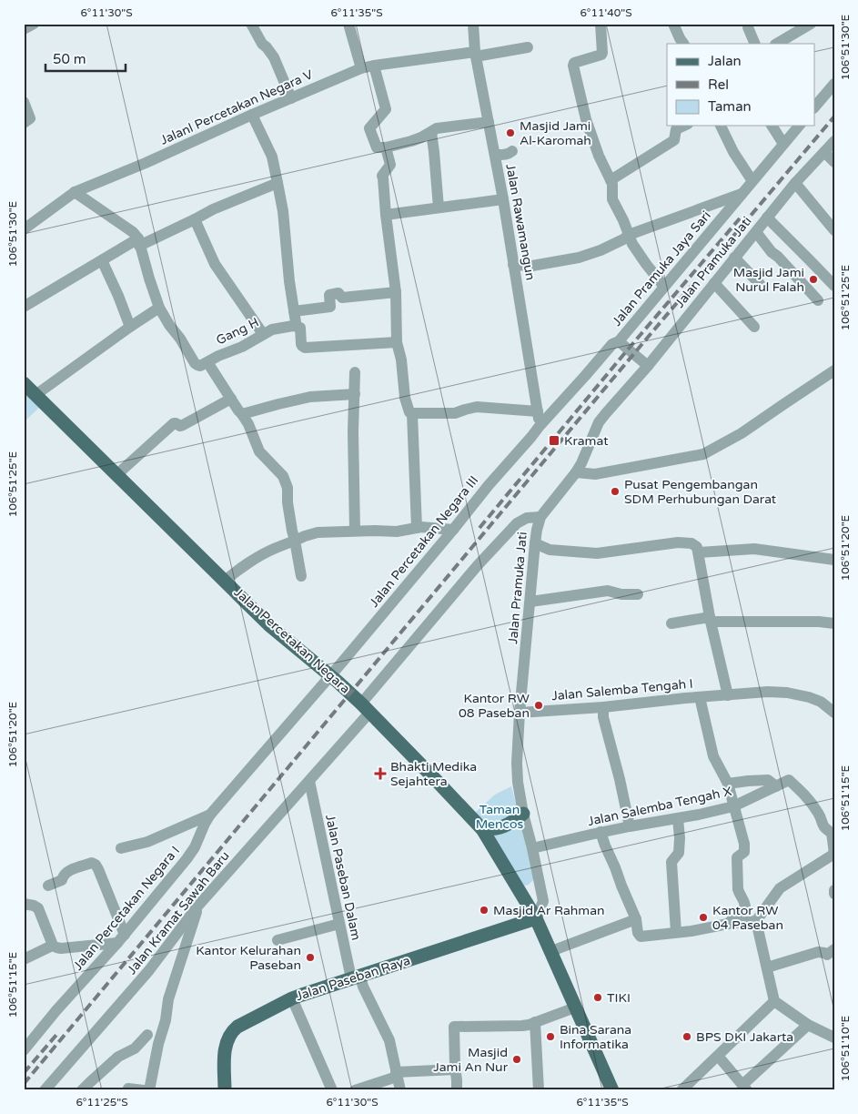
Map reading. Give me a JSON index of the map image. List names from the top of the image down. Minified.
{"streets":{"main road":["Jalan Percetakan Negara","Jalan Paseban Raya"],"street":["Jalanl Percetakan Negara V","Jalan Rawamangun","Jalan Pramuka Jati","Jalan Pramuka Jaya Sari","Gang H","Jalan Percetakan Negara III","Jalan Salemba Tengah I","Jalan Salemba Tengah X","Jalan Paseban Dalam","Jalan Percetakan Negara I","Jalan Kramat Sawah Baru"]},"crossings":[["Jalanl Percetakan Negara V","Jalan Rawamangun"],["Jalan Rawamangun","Jalan Pramuka Jaya Sari"],["Jalan Rawamangun","Jalan Percetakan Negara III"],["Jalan Pramuka Jati","Jalan Percetakan Negara"],["Jalan Pramuka Jati","Jalan Salemba Tengah I"],["Jalan Pramuka Jati","Jalan Salemba Tengah X"],["Jalan Pramuka Jati","Jalan Kramat Sawah Baru"],["Jalan Pramuka Jati","Jalan Paseban Raya"],["Jalan Pramuka Jaya Sari","Jalan Percetakan Negara III"],["Jalan Percetakan Negara III","Jalan Percetakan Negara"],["Jalan Percetakan Negara III","Jalan Percetakan Negara I"],["Jalan Percetakan Negara","Jalan Percetakan Negara I"],["Jalan Percetakan Negara","Jalan Kramat Sawah Baru"],["Jalan Percetakan Negara","Jalan Paseban Raya"],["Jalan Paseban Dalam","Jalan Kramat Sawah Baru"],["Jalan Paseban Dalam","Jalan Paseban Raya"]],"parks":["Taman Mencos"],"places":{"other":["Masjid Jami Al-Karomah","Masjid Jami Nurul Falah","Pusat Pengembangan SDM Perhubungan Darat","Kantor RW 08 Paseban","Masjid Ar Rahman","Kantor RW 04 Paseban","Kantor Kelurahan Paseban","TIKI","Bina Sarana Informatika","BPS DKI Jakarta","Masjid Jami An Nur"],"transit":["Kramat"],"health":["Bhakti Medika Sejahtera"]},"legend":["Jalan","Rel","Taman"],"scale_bar":"50 m","coordinates":["6°11'30\"S","6°11'35\"S","6°11'40\"S","106°51'30\"E","106°51'25\"E","106°51'20\"E","106°51'15\"E","106°51'10\"E","6°11'25\"S"]}
